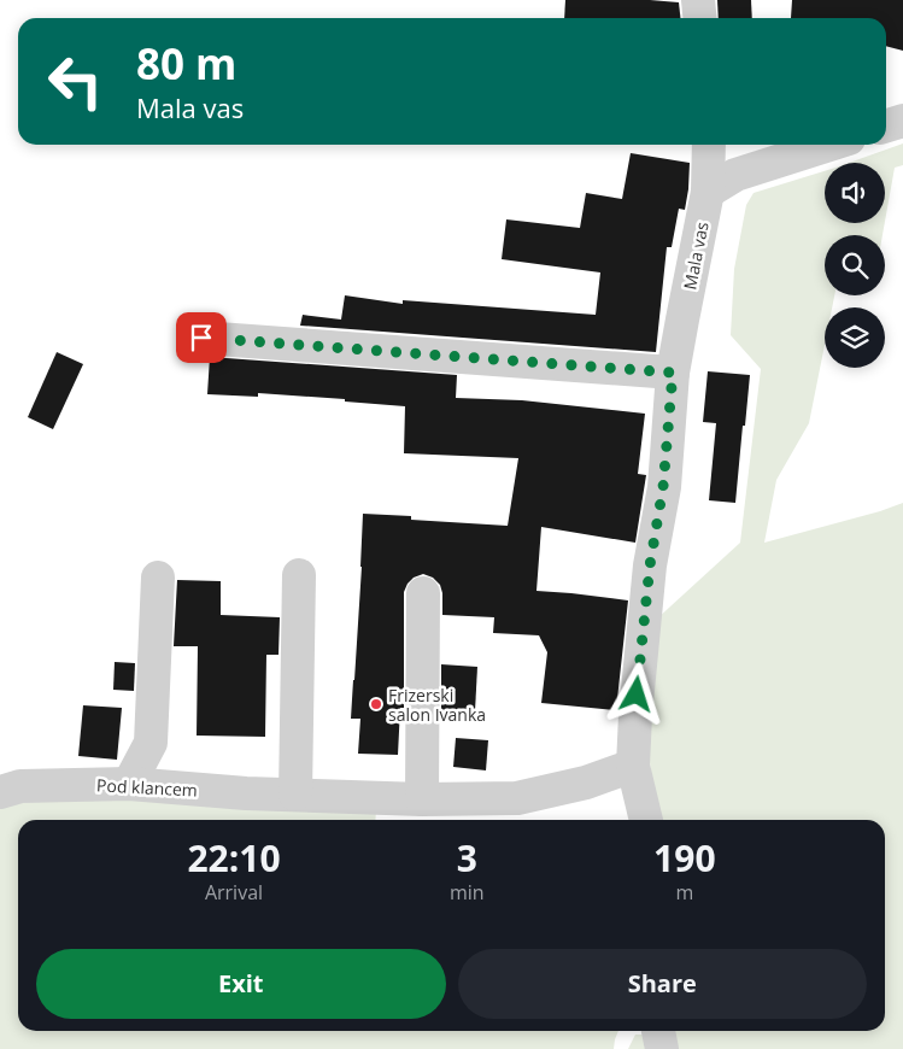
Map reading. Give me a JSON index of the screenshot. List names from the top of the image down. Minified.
{"streets":{"street":["Mala vas","Pod klancem"]},"crossings":[["Mala vas","Pod klancem"]],"places":["Frizerski salon Ivanka"],"page":{"turn":["80 m","Mala vas"],"eta":["22:10","Arrival","3","min","190","m"],"buttons":["Exit","Share"]}}
